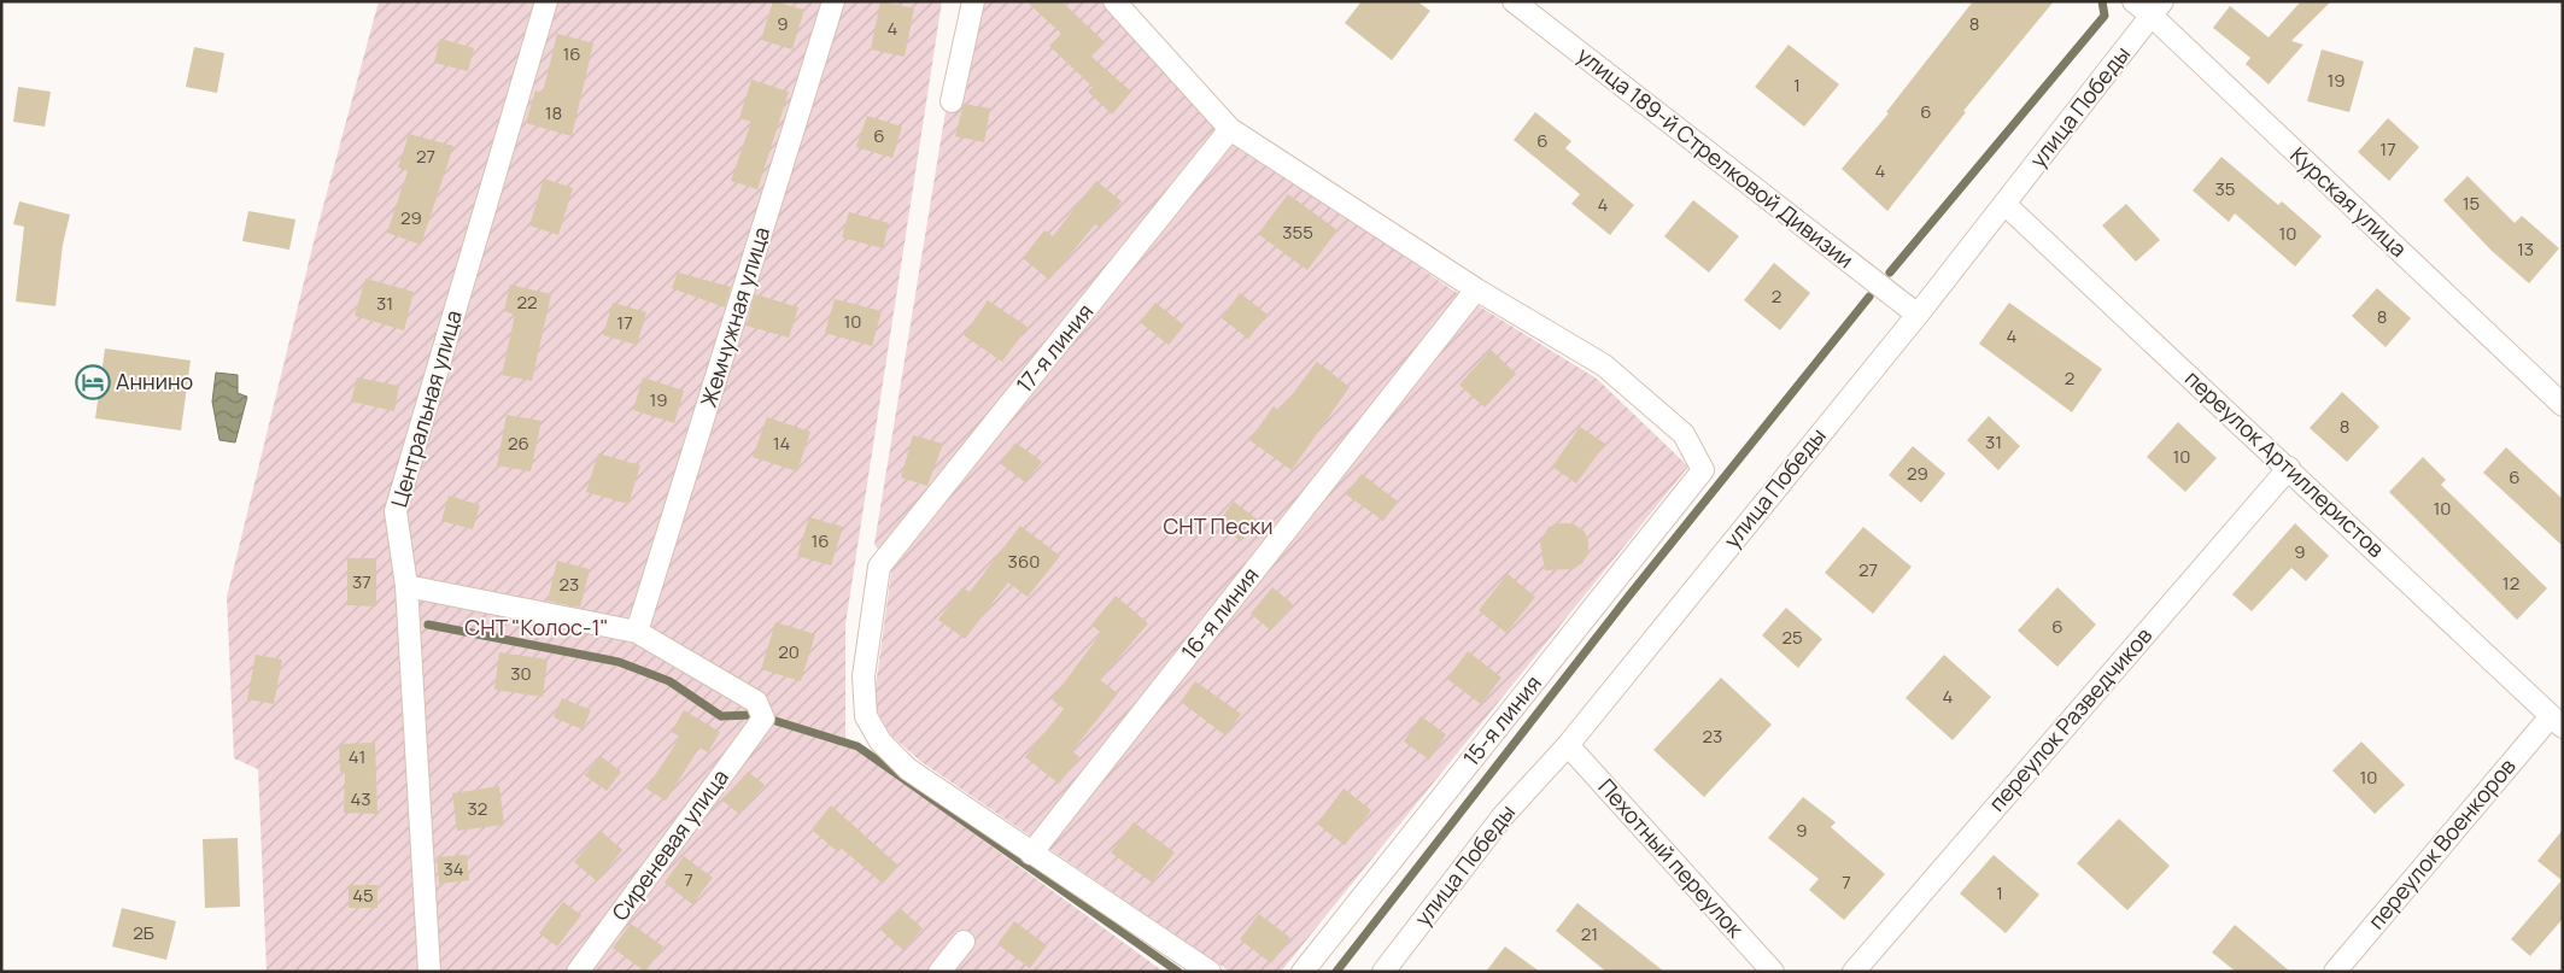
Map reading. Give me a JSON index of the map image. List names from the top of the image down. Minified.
{"streets":{"street":["улица Победы","улица 189-й Стрелковой Дивизии","Курская улица","Жемчужная улица","17-я линия","Центральная улица","переулок Артиллеристов","16-я линия","переулок Разведчиков","15-я линия","переулок Военкоров","Сиреневая улица","Пехотный переулок"]},"crossings":[["улица Победы","улица 189-й Стрелковой Дивизии"],["улица Победы","Курская улица"],["улица Победы","переулок Артиллеристов"],["улица Победы","Пехотный переулок"],["Жемчужная улица","Сиреневая улица"],["17-я линия","16-я линия"],["переулок Артиллеристов","переулок Разведчиков"],["переулок Артиллеристов","переулок Военкоров"],["16-я линия","15-я линия"]],"parks":["СНТ Пески","СНТ \"Колос-1\""],"places":{"hotel":["Аннино"]},"house_numbers":["9","8","4","16","19","1","6","18","6","6","17","27","4","35","15","4","29","355","10","13","2","22","31","8","10","17","4","2","19","8","31","26","14","10","29","6","10","16","9","360","27","37","12","23","6","25","20","30","4","23","41","10","43","32","9","34","7","7","1","45","2Б","21"]}
